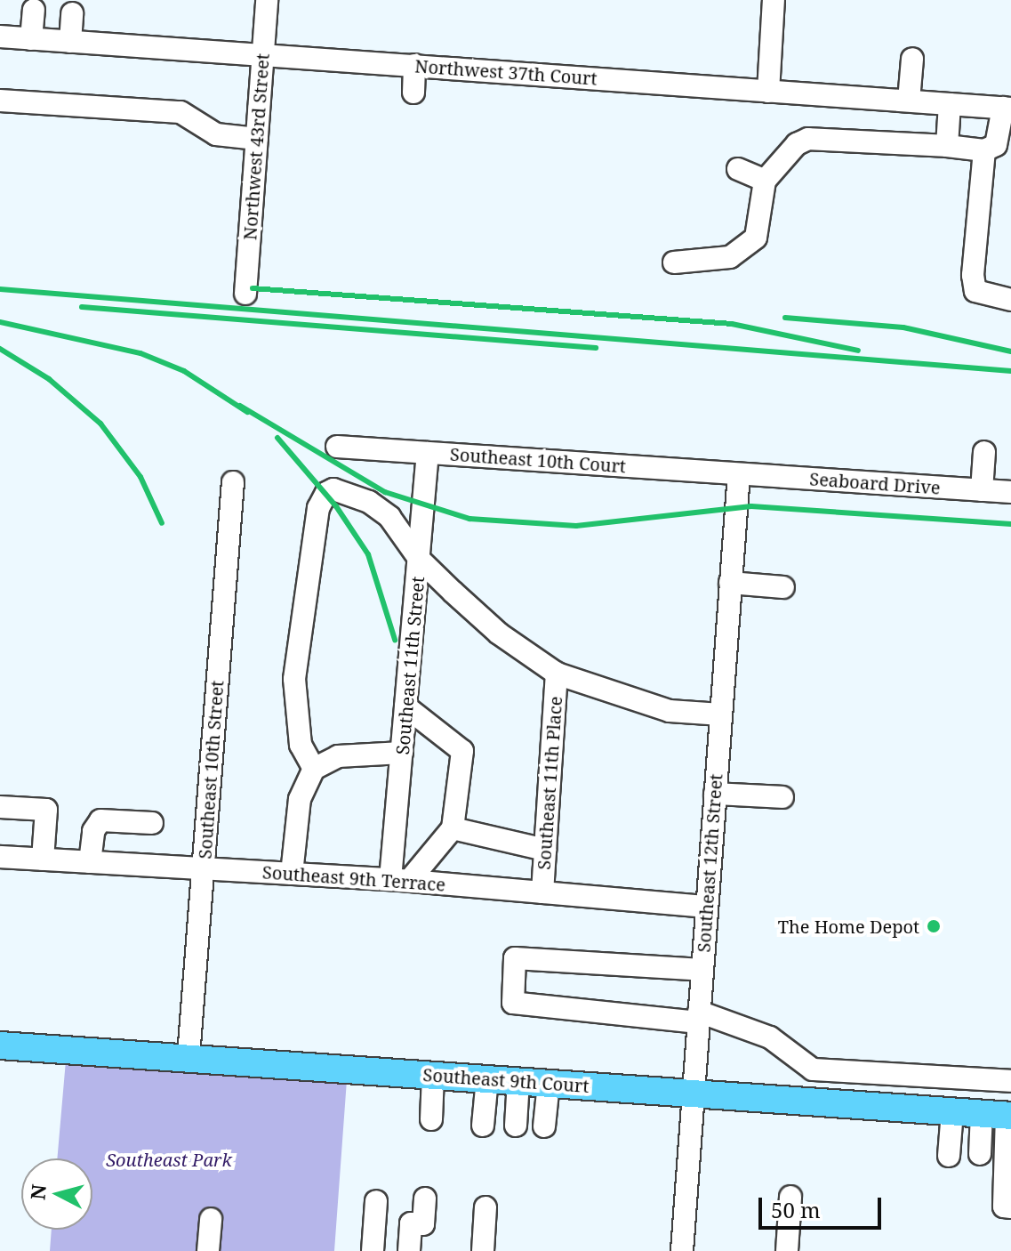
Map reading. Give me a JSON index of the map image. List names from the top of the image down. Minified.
{"streets":{"main road":["Southeast 9th Court"],"street":["Northwest 37th Court","Northwest 43rd Street","Southeast 10th Court","Seaboard Drive","Southeast 11th Street","Southeast 10th Street","Southeast 11th Place","Southeast 12th Street","Southeast 9th Terrace"]},"crossings":[["Northwest 37th Court","Northwest 43rd Street"],["Southeast 10th Court","Seaboard Drive"],["Southeast 10th Court","Southeast 11th Street"],["Southeast 10th Court","Southeast 12th Street"],["Seaboard Drive","Southeast 12th Street"],["Southeast 11th Street","Southeast 9th Terrace"],["Southeast 10th Street","Southeast 9th Terrace"],["Southeast 10th Street","Southeast 9th Court"],["Southeast 11th Place","Southeast 9th Terrace"],["Southeast 12th Street","Southeast 9th Terrace"],["Southeast 12th Street","Southeast 9th Court"]],"parks":["Southeast Park"],"places":["The Home Depot"],"scale_bar":"50 m","north":"left"}
